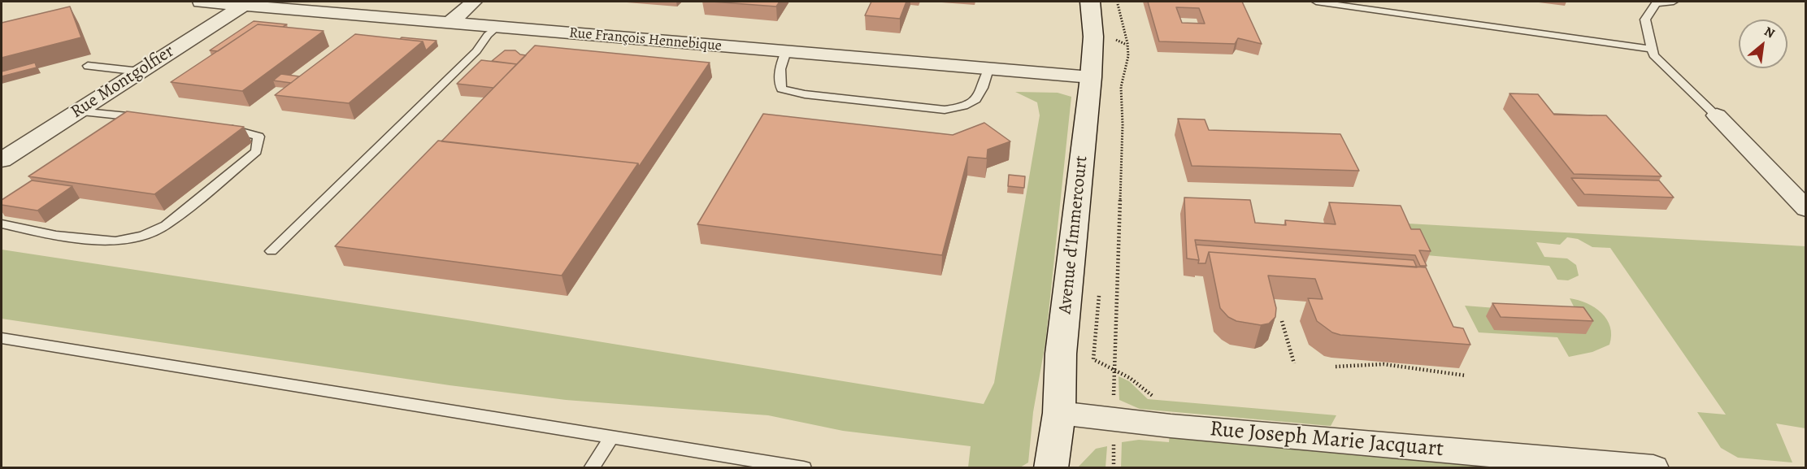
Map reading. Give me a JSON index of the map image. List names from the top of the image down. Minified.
{"streets":{"main road":["Avenue d'Immercourt"],"street":["Rue François Hennebique","Rue Montgolfier","Rue Joseph Marie Jacquart"]},"crossings":[["Rue François Hennebique","Rue Montgolfier"],["Rue François Hennebique","Avenue d'Immercourt"],["Avenue d'Immercourt","Rue Joseph Marie Jacquart"]],"north":"top right"}
